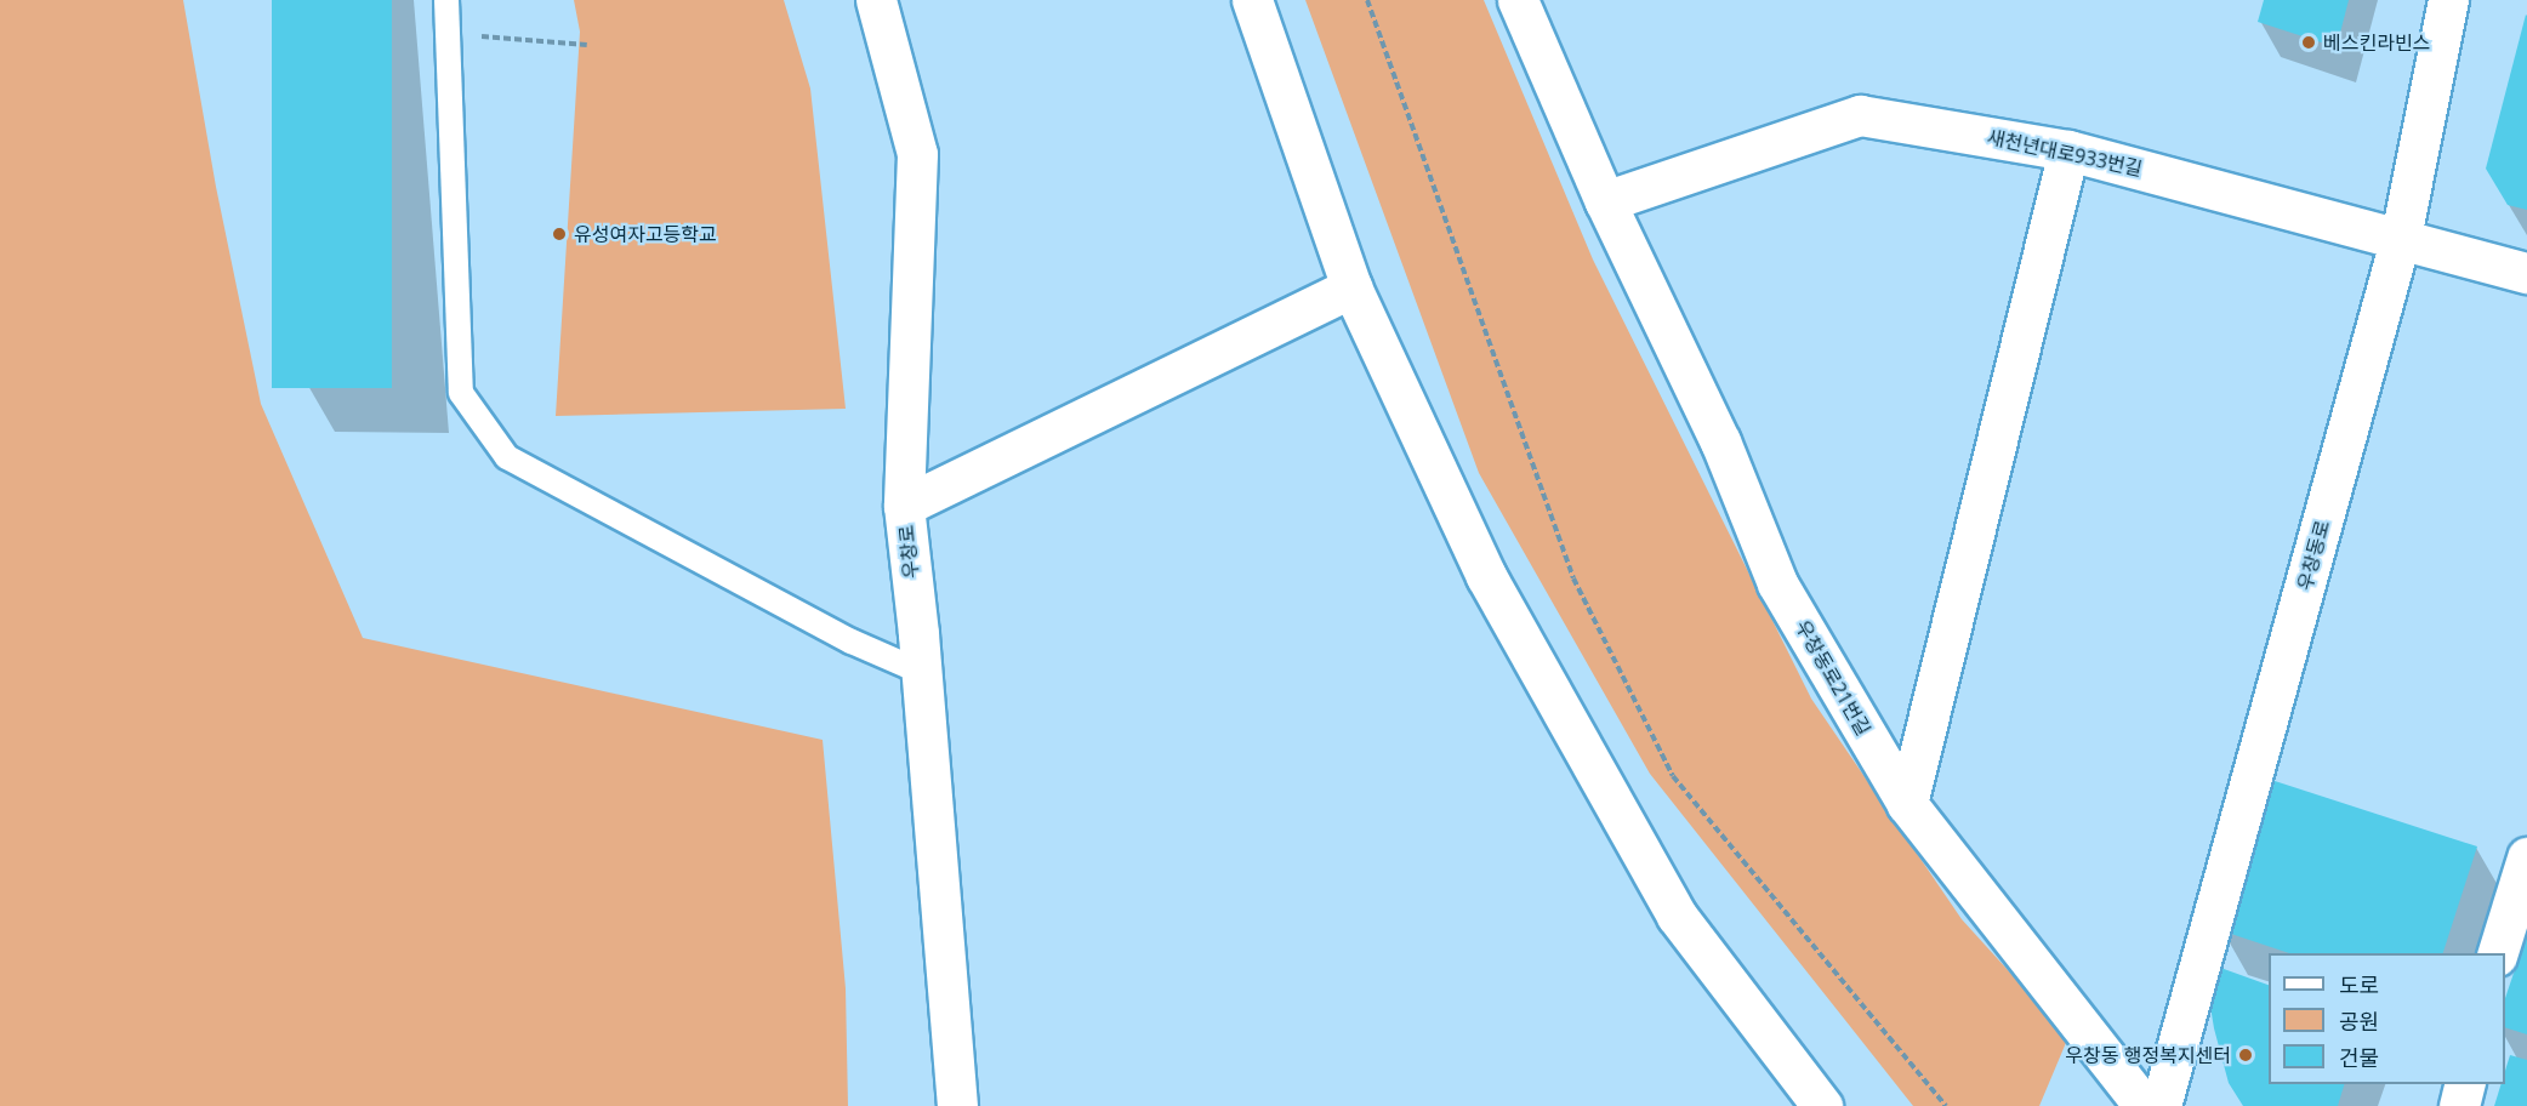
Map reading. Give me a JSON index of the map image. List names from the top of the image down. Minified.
{"streets":{"street":["새천년대로933번길","우창로","우창동로","우창동로21번길"]},"crossings":[["새천년대로933번길","우창동로"],["새천년대로933번길","우창동로21번길"]],"places":["베스킨라빈스","유성여자고등학교","우창동 행정복지센터"],"legend":["도로","공원","건물"]}
